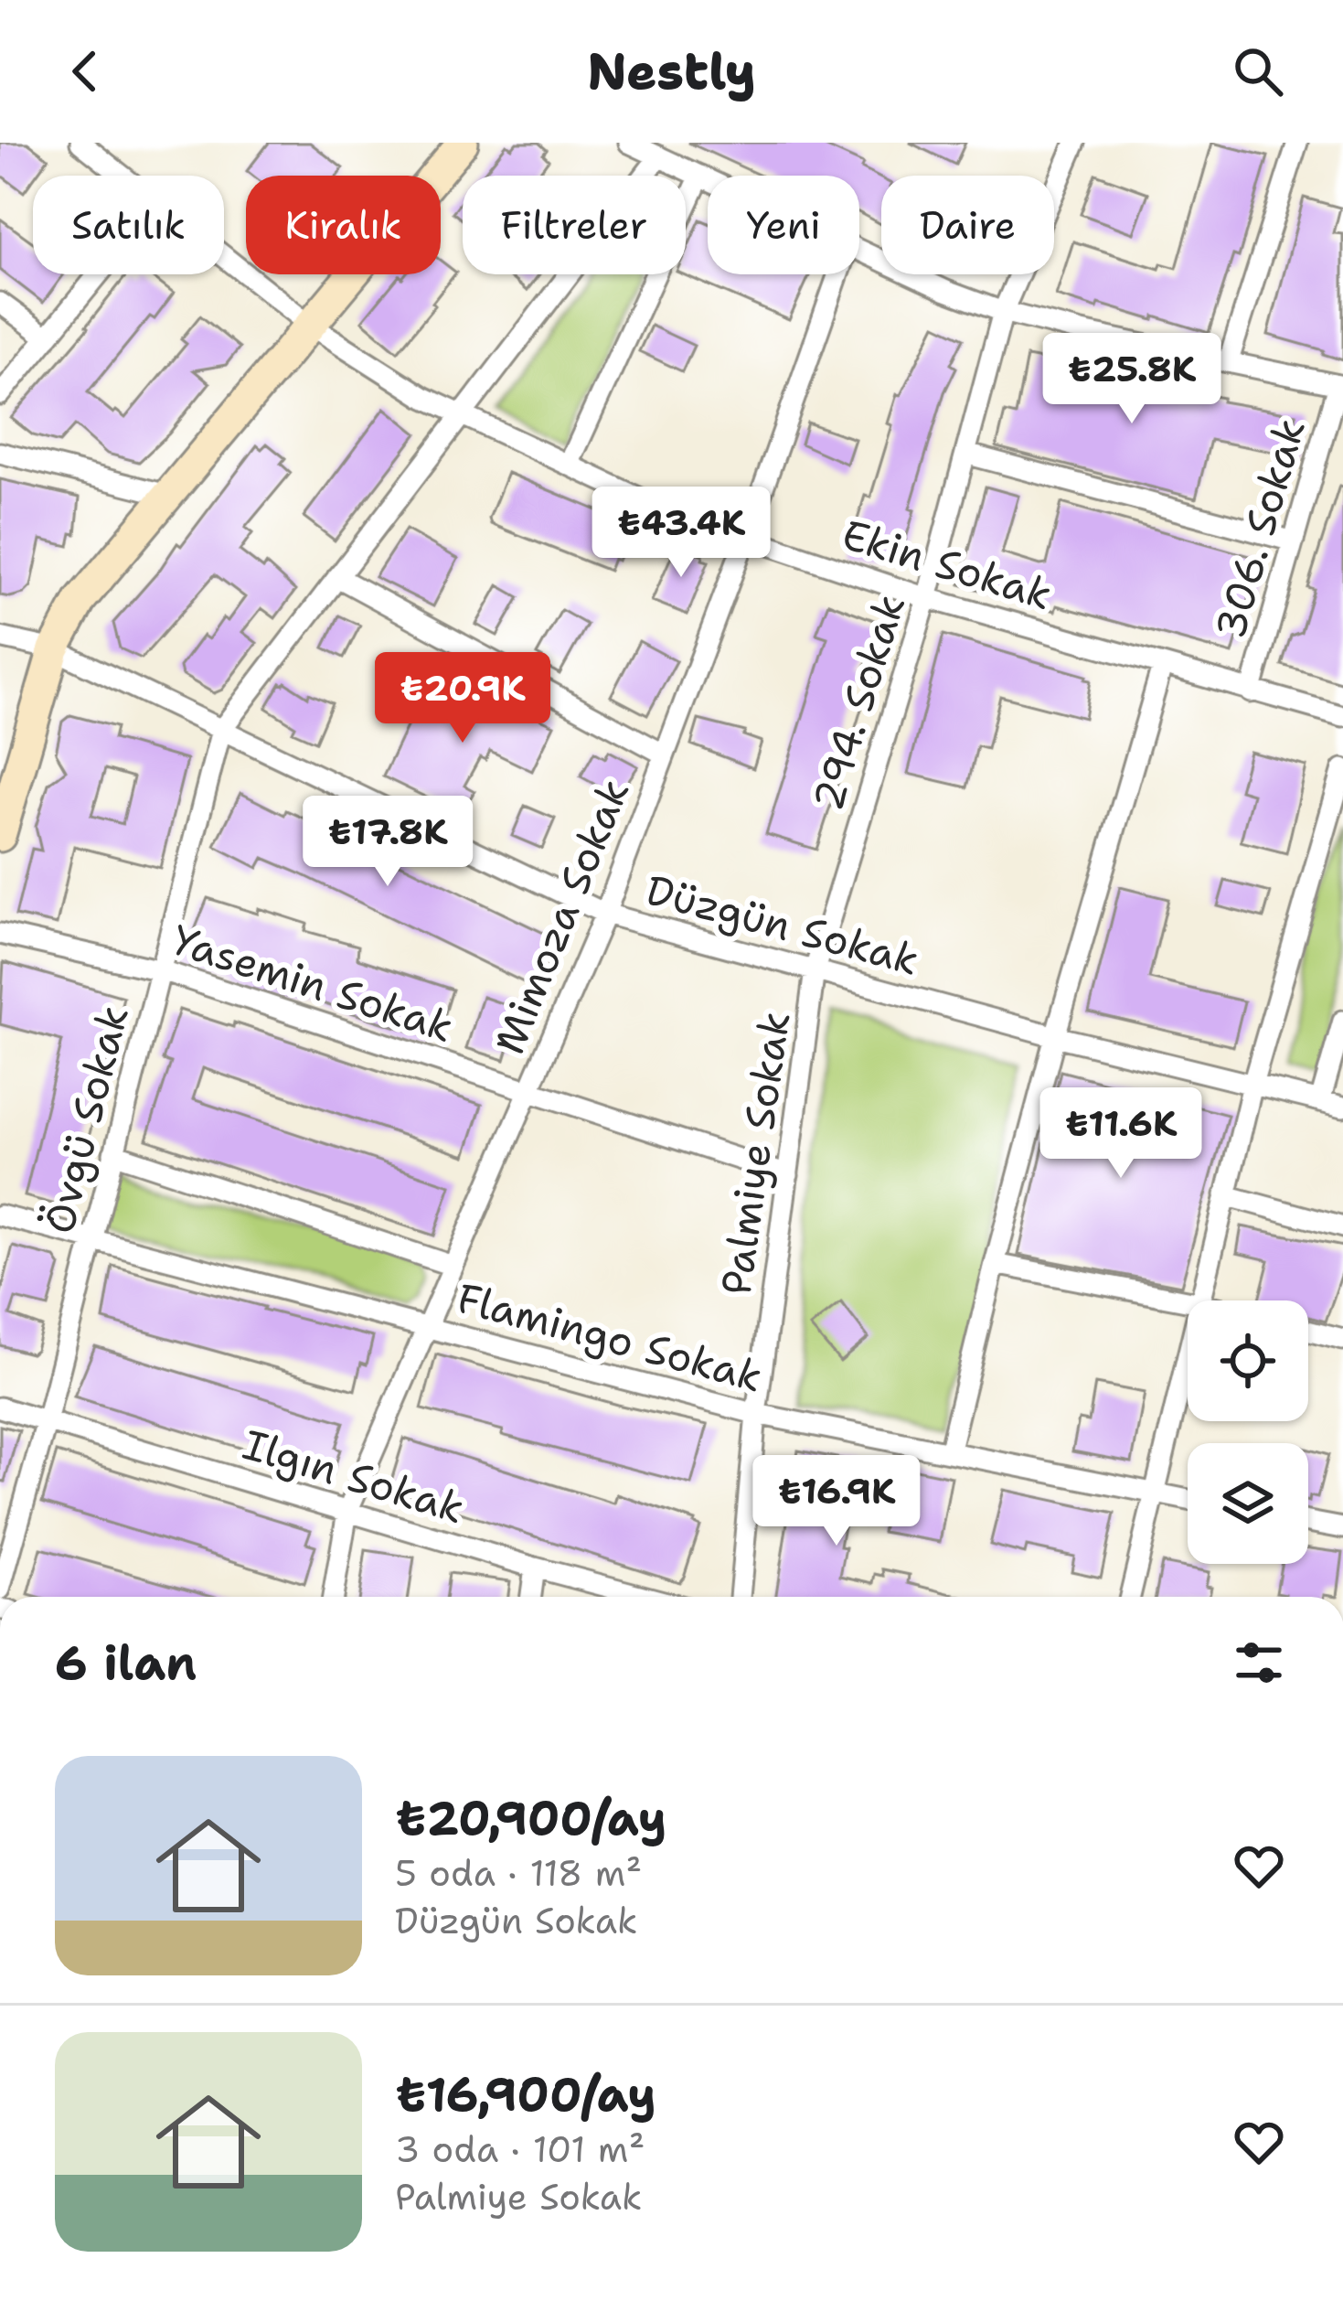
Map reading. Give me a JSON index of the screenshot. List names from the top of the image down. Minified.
{"streets":{"street":["306. Sokak","Ekin Sokak","294. Sokak","Mimoza Sokak","Düzgün Sokak","Yasemin Sokak","Övgü Sokak","Palmiye Sokak","Flamingo Sokak","Ilgın Sokak"]},"crossings":[["306. Sokak","Ekin Sokak"],["Ekin Sokak","294. Sokak"],["Ekin Sokak","Mimoza Sokak"],["294. Sokak","Düzgün Sokak"],["294. Sokak","Palmiye Sokak"],["Mimoza Sokak","Düzgün Sokak"],["Mimoza Sokak","Yasemin Sokak"],["Mimoza Sokak","Flamingo Sokak"],["Mimoza Sokak","Ilgın Sokak"],["Düzgün Sokak","Övgü Sokak"],["Düzgün Sokak","Palmiye Sokak"],["Yasemin Sokak","Övgü Sokak"],["Yasemin Sokak","Palmiye Sokak"],["Övgü Sokak","Flamingo Sokak"],["Övgü Sokak","Ilgın Sokak"],["Palmiye Sokak","Flamingo Sokak"]],"page":{"header":"Nestly","chip":["Satılık","Kiralık","Filtreler","Yeni","Daire"],"price":["₺25.8K","₺43.4K","₺20.9K","₺17.8K","₺11.6K","₺16.9K"],"heading":"6 ilan","list":[{"name":"₺20,900/ay","note":"5 oda · 118 m² · Düzgün Sokak"},{"name":"₺16,900/ay","note":"3 oda · 101 m² · Palmiye Sokak"}]}}
